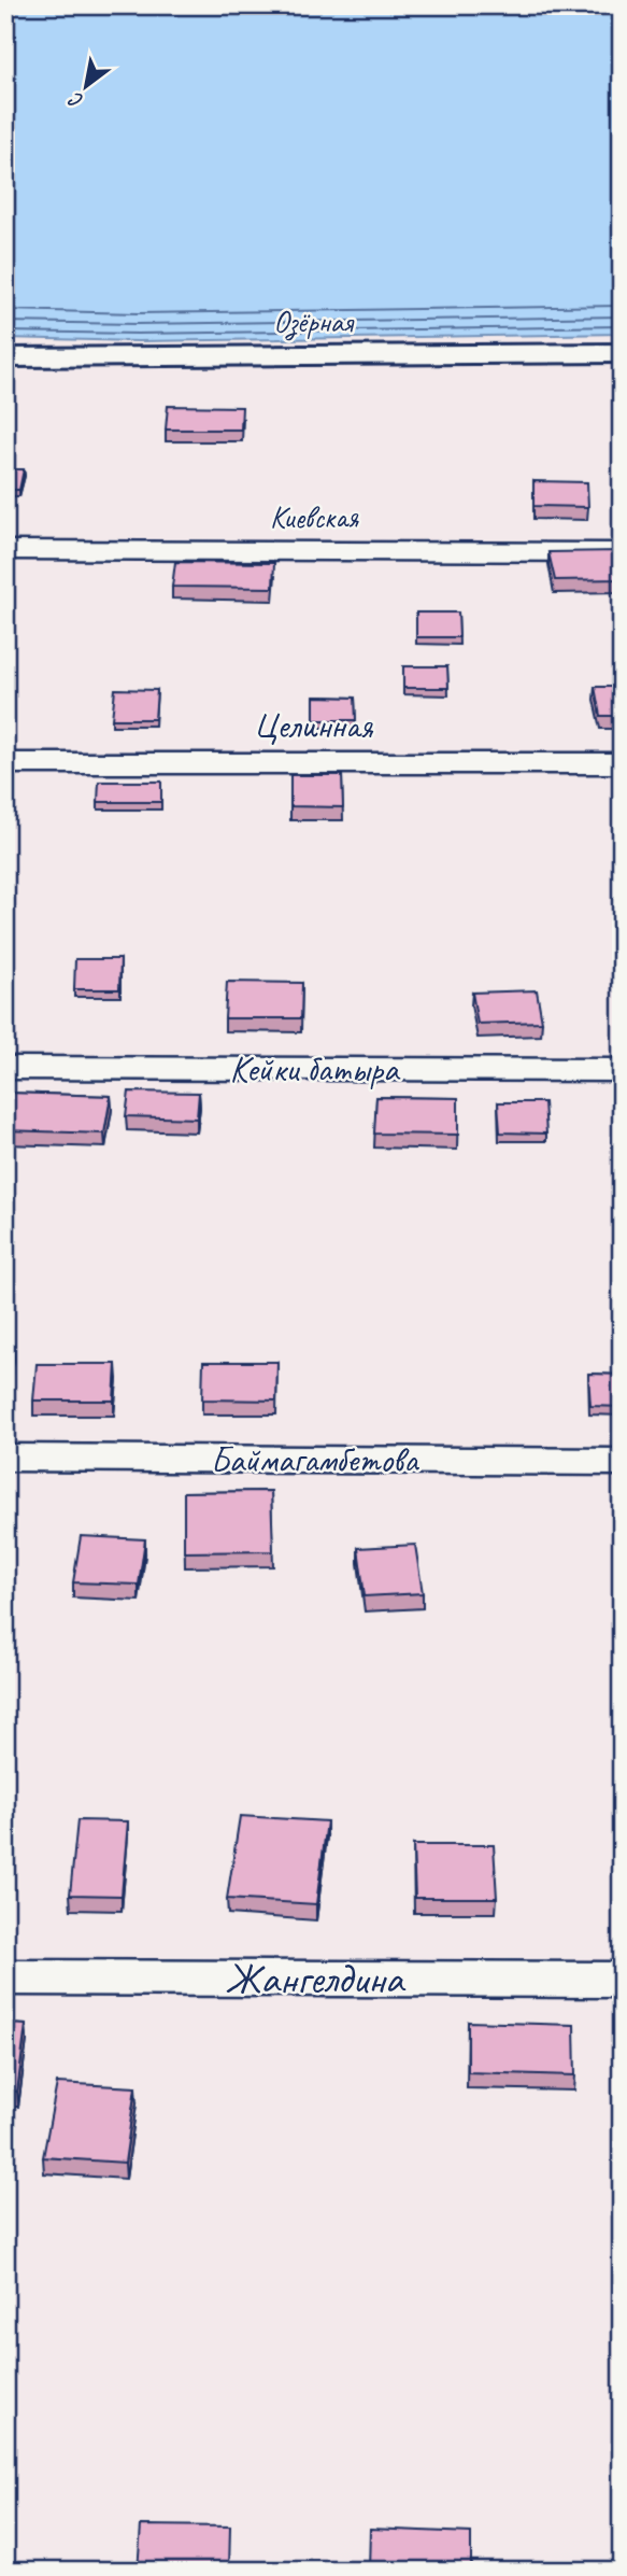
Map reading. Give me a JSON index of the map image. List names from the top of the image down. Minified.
{"streets":{"street":["Озёрная","Киевская","Целинная","Кейки батыра","Баймагамбетова","Жангелдина"]},"north":"bottom left"}
